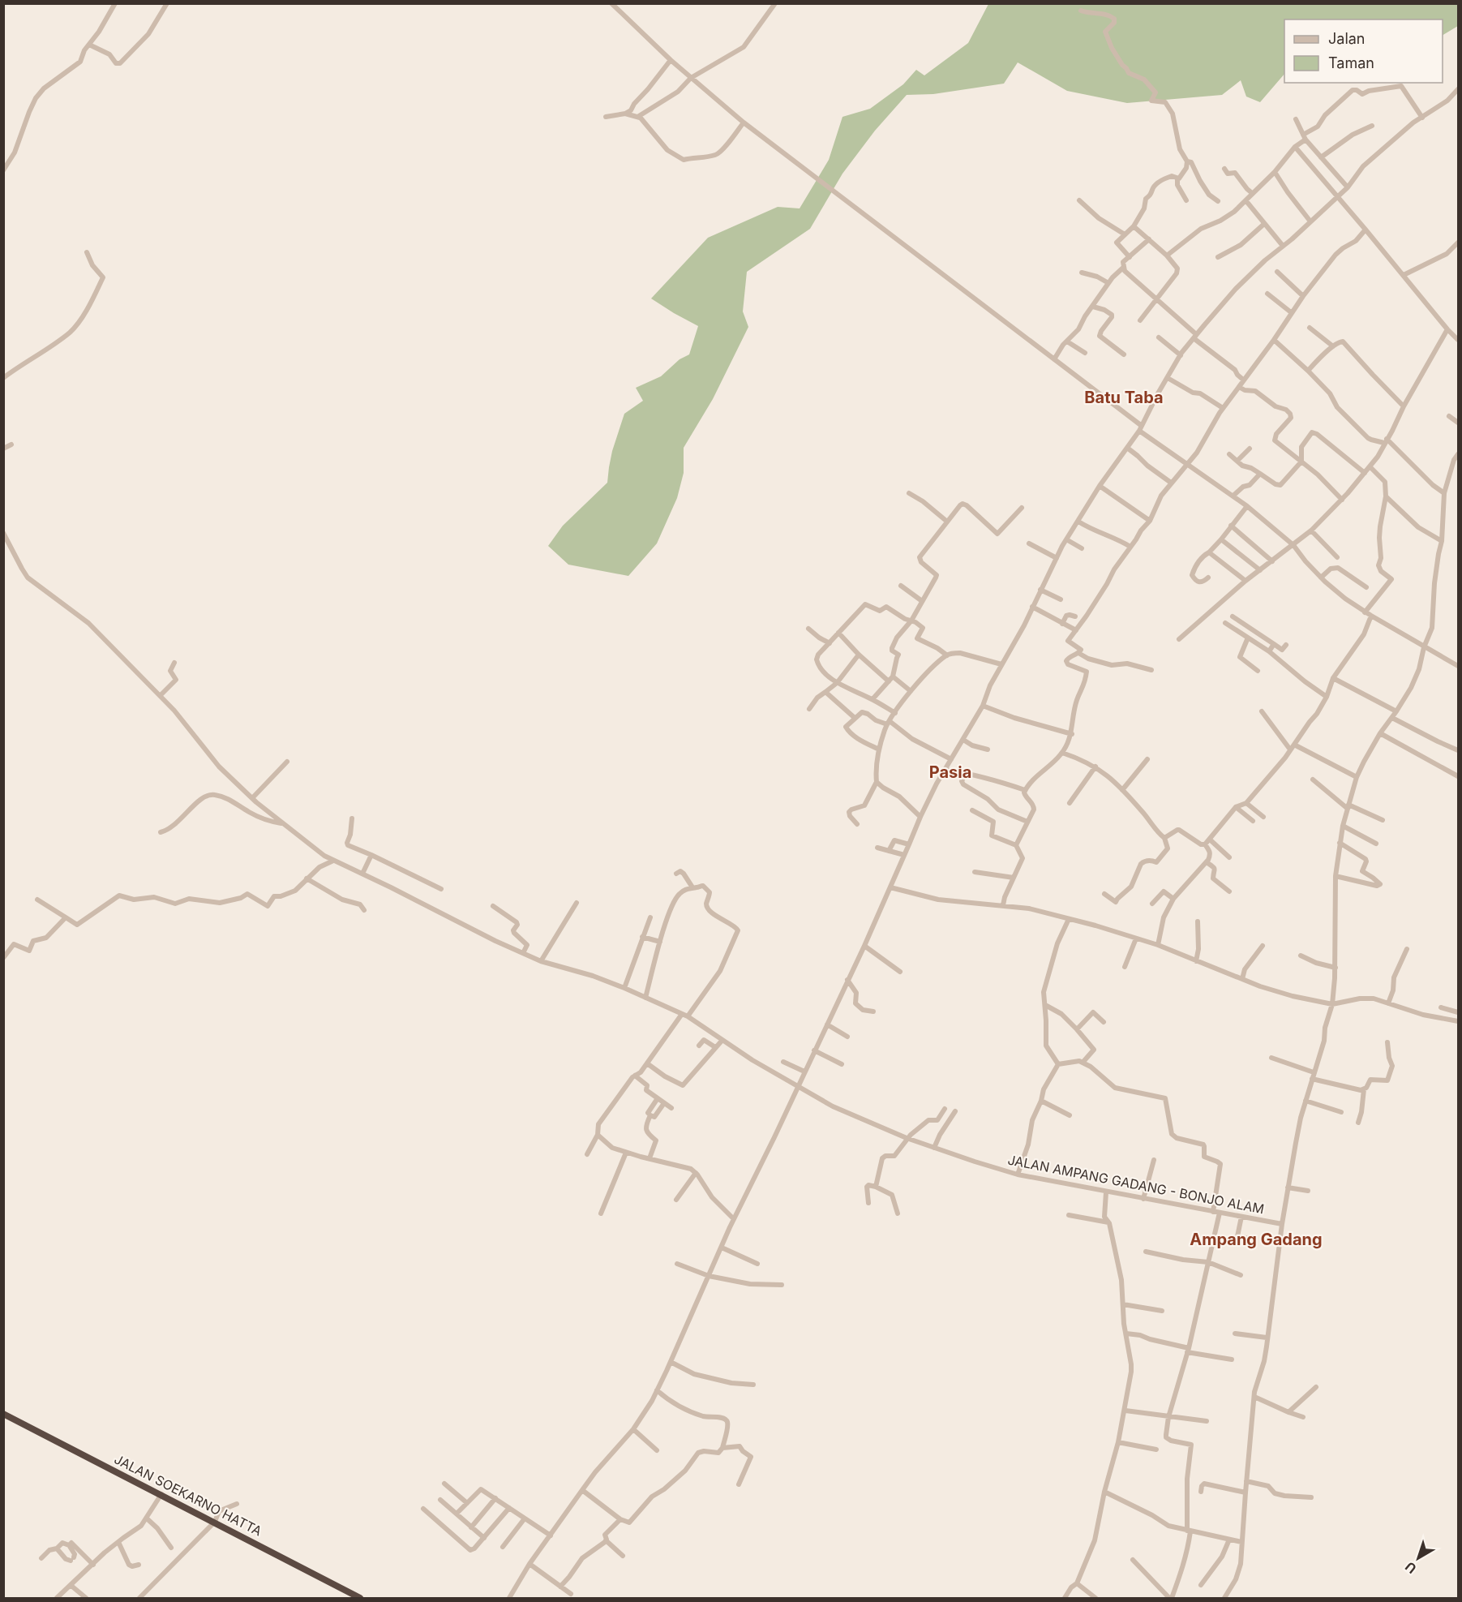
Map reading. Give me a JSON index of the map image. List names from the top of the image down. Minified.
{"streets":{"highway":["JALAN SOEKARNO HATTA"],"street":["JALAN AMPANG GADANG - BONJO ALAM"]},"districts":["Batu Taba","Pasia","Ampang Gadang"],"legend":["Jalan","Taman"],"north":"bottom left"}
